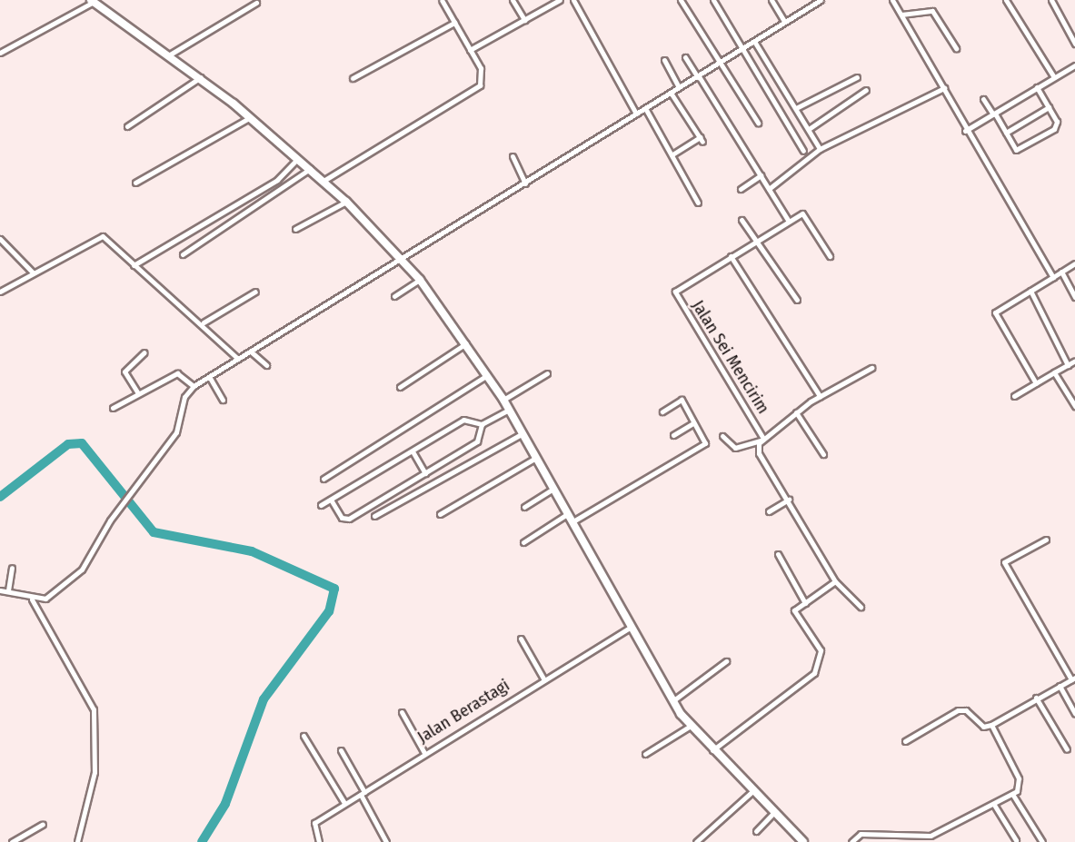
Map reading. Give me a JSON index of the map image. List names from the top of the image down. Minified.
{"streets":{"street":["Jalan Sei Mencirim","Jalan Berastagi"]}}
